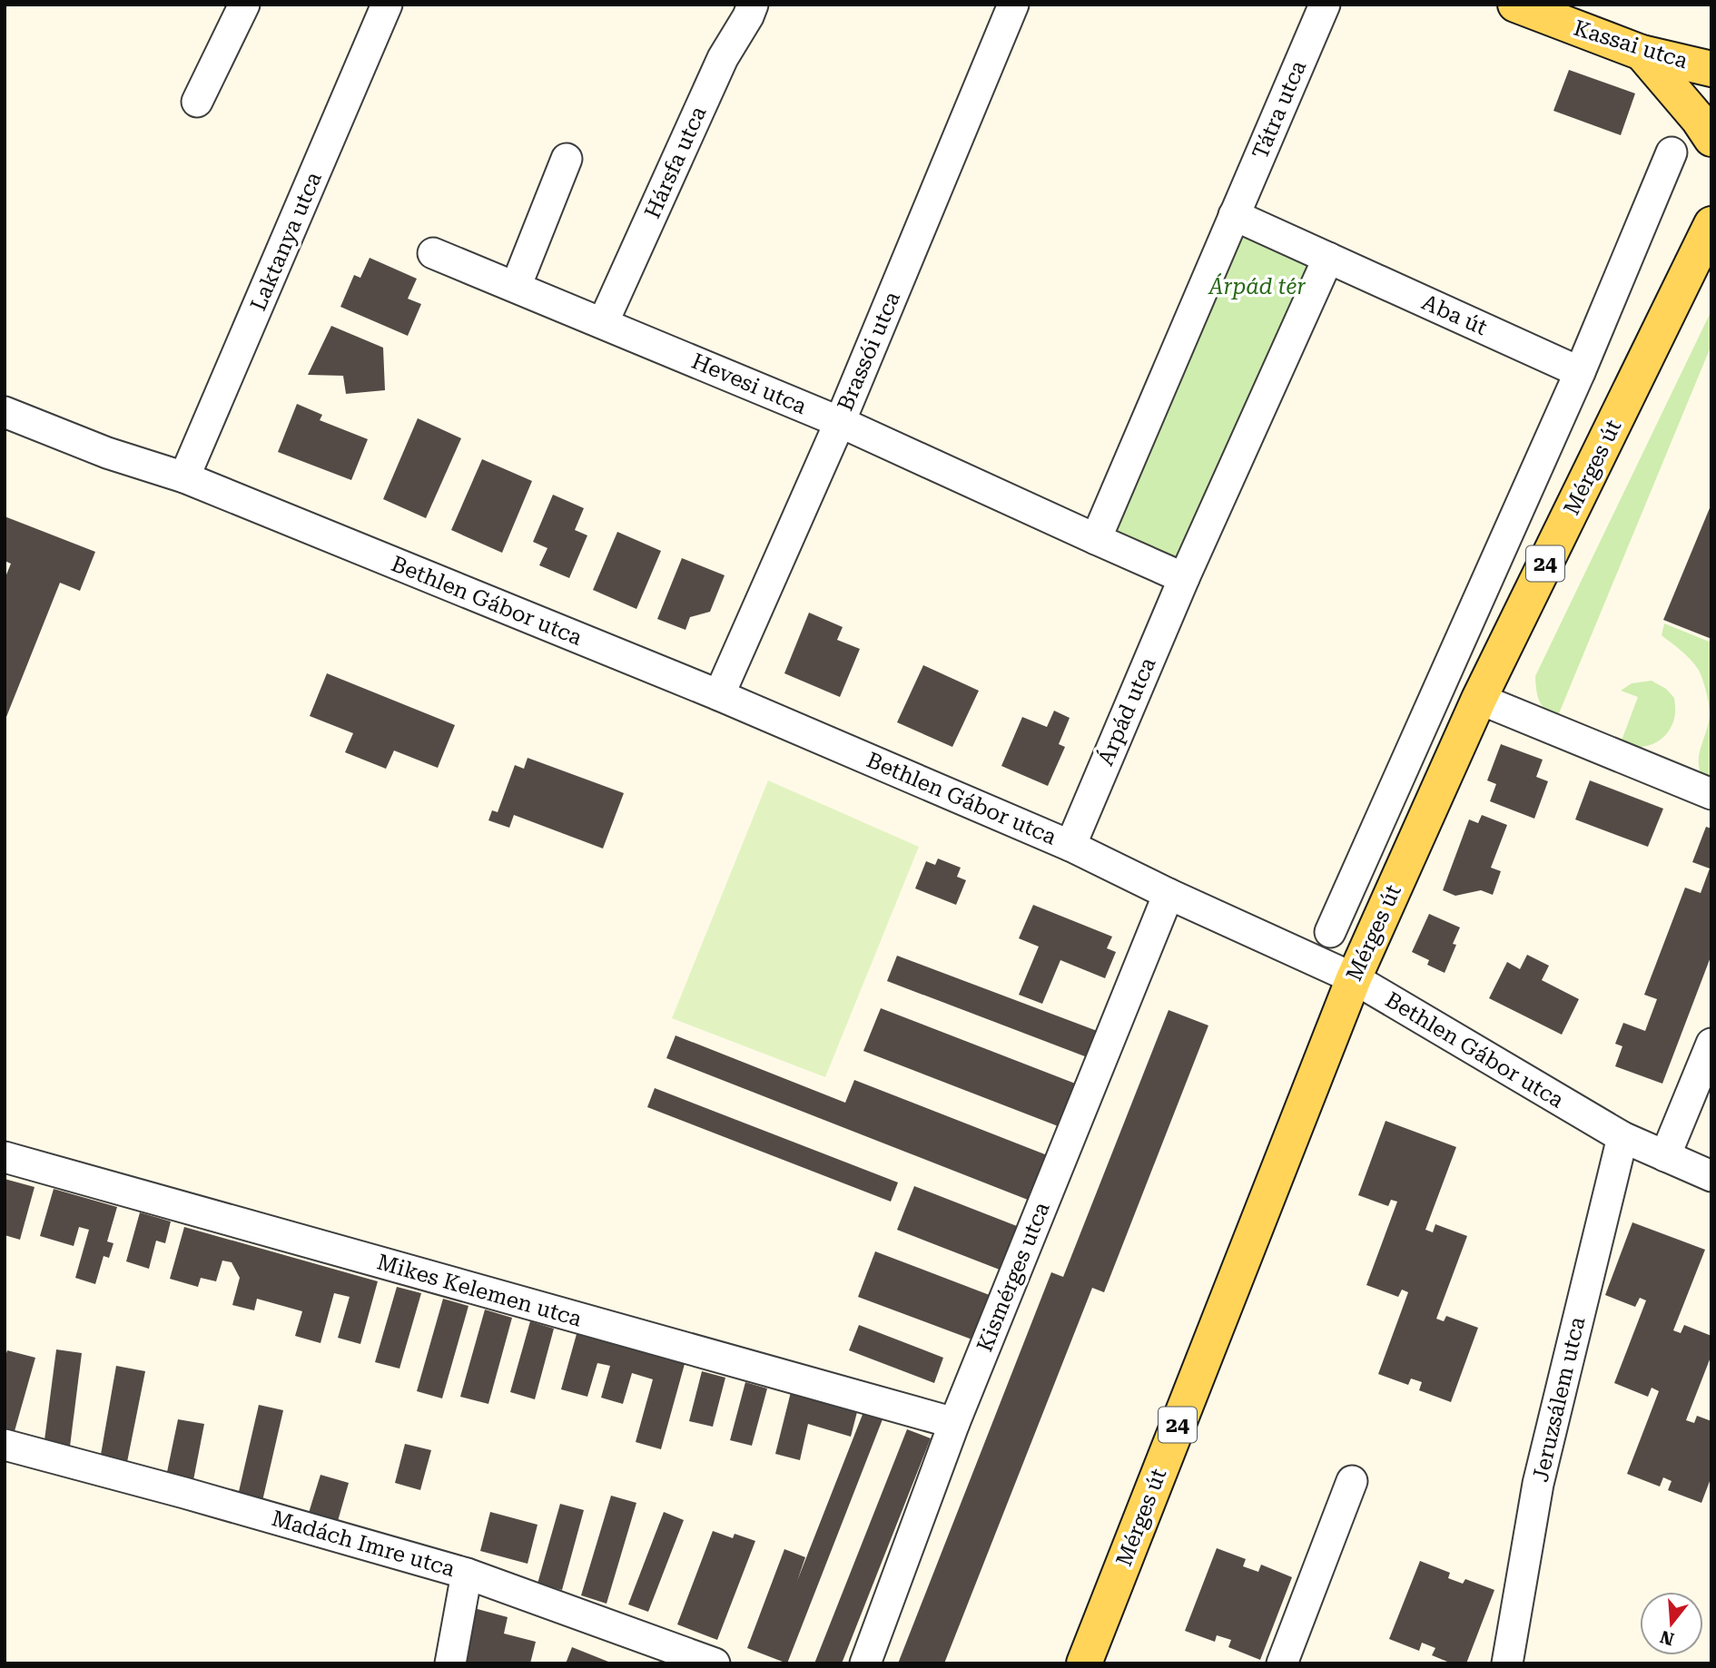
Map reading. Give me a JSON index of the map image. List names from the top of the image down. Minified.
{"streets":{"main road":["Kassai utca","Mérges út","24"],"street":["Tátra utca","Hársfa utca","Laktanya utca","Aba út","Brassói utca","Hevesi utca","Bethlen Gábor utca","Árpád utca","Kismérges utca","Mikes Kelemen utca","Jeruzsálem utca","Madách Imre utca"]},"crossings":[["Hársfa utca","Hevesi utca"],["Laktanya utca","Bethlen Gábor utca"],["Aba út","Mérges út"],["Brassói utca","Hevesi utca"],["Brassói utca","Bethlen Gábor utca"],["Mérges út","Bethlen Gábor utca"],["Bethlen Gábor utca","Árpád utca"],["Bethlen Gábor utca","Kismérges utca"],["Bethlen Gábor utca","Jeruzsálem utca"],["Kismérges utca","Mikes Kelemen utca"]],"parks":["Árpád tér"],"north":"bottom"}
